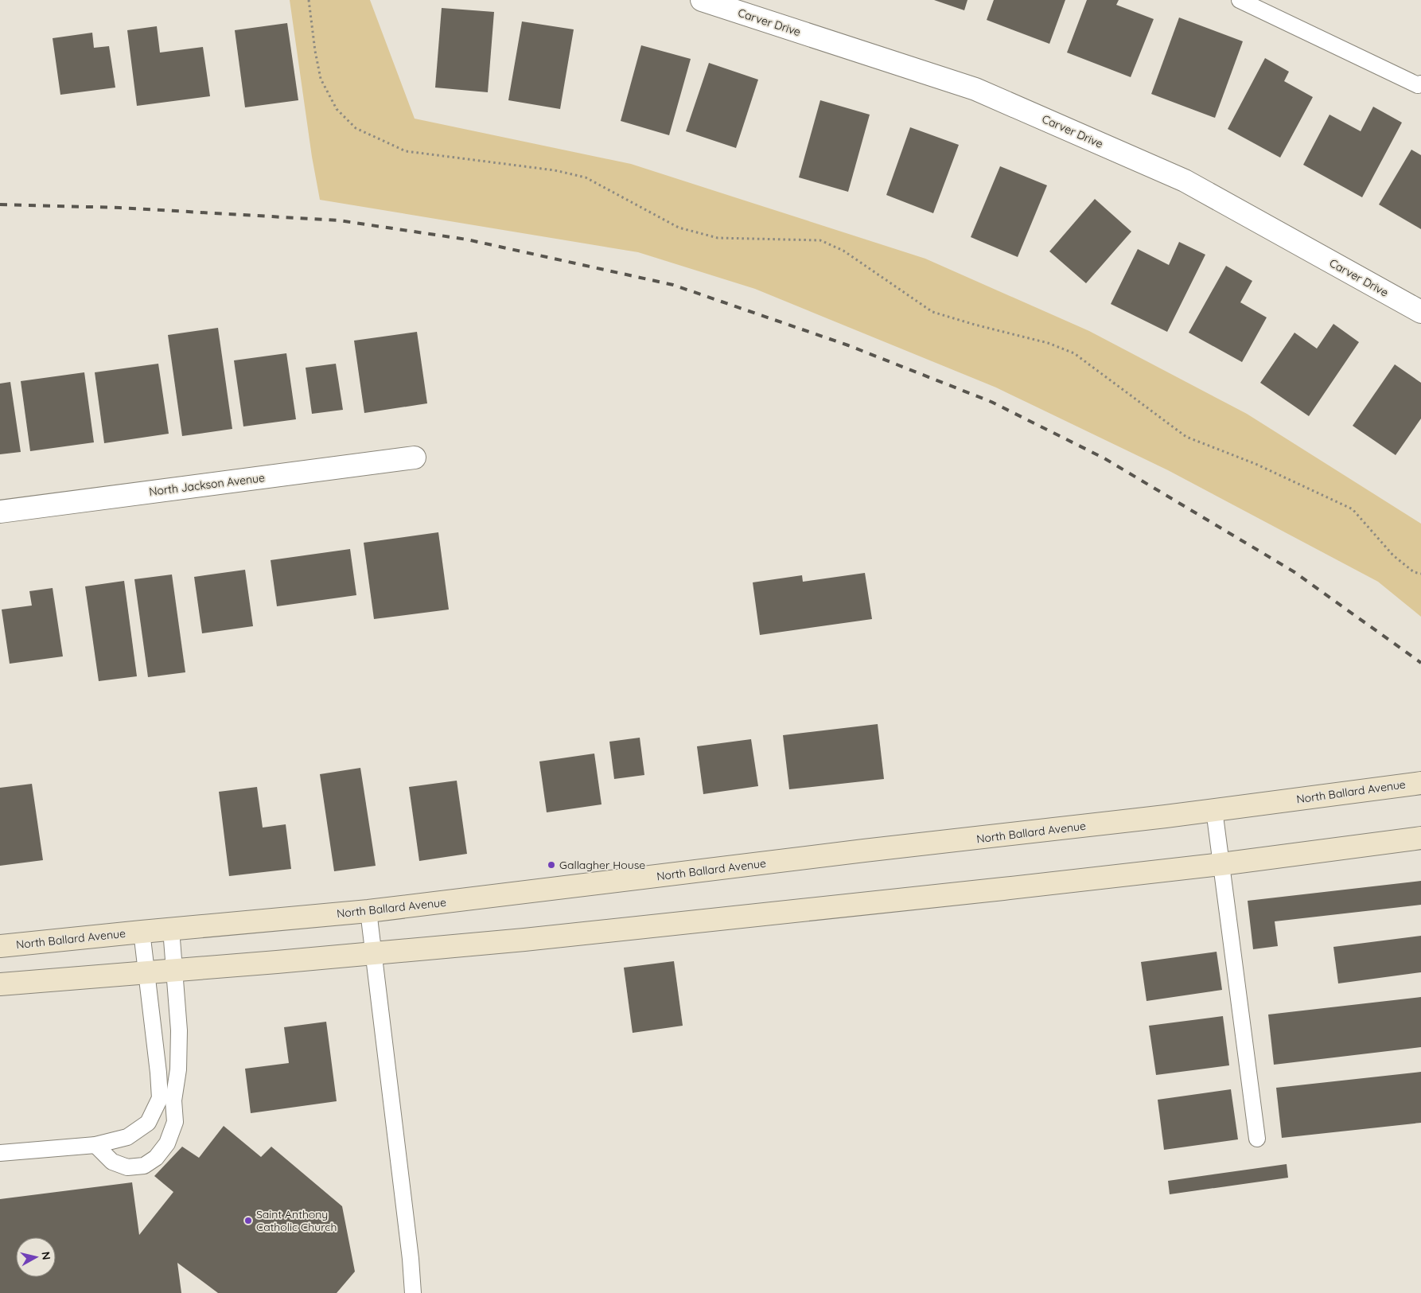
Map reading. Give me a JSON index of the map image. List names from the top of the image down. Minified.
{"streets":{"main road":["North Ballard Avenue"],"street":["Carver Drive","North Jackson Avenue"]},"places":["Gallagher House","Saint Anthony Catholic Church"],"north":"right"}
